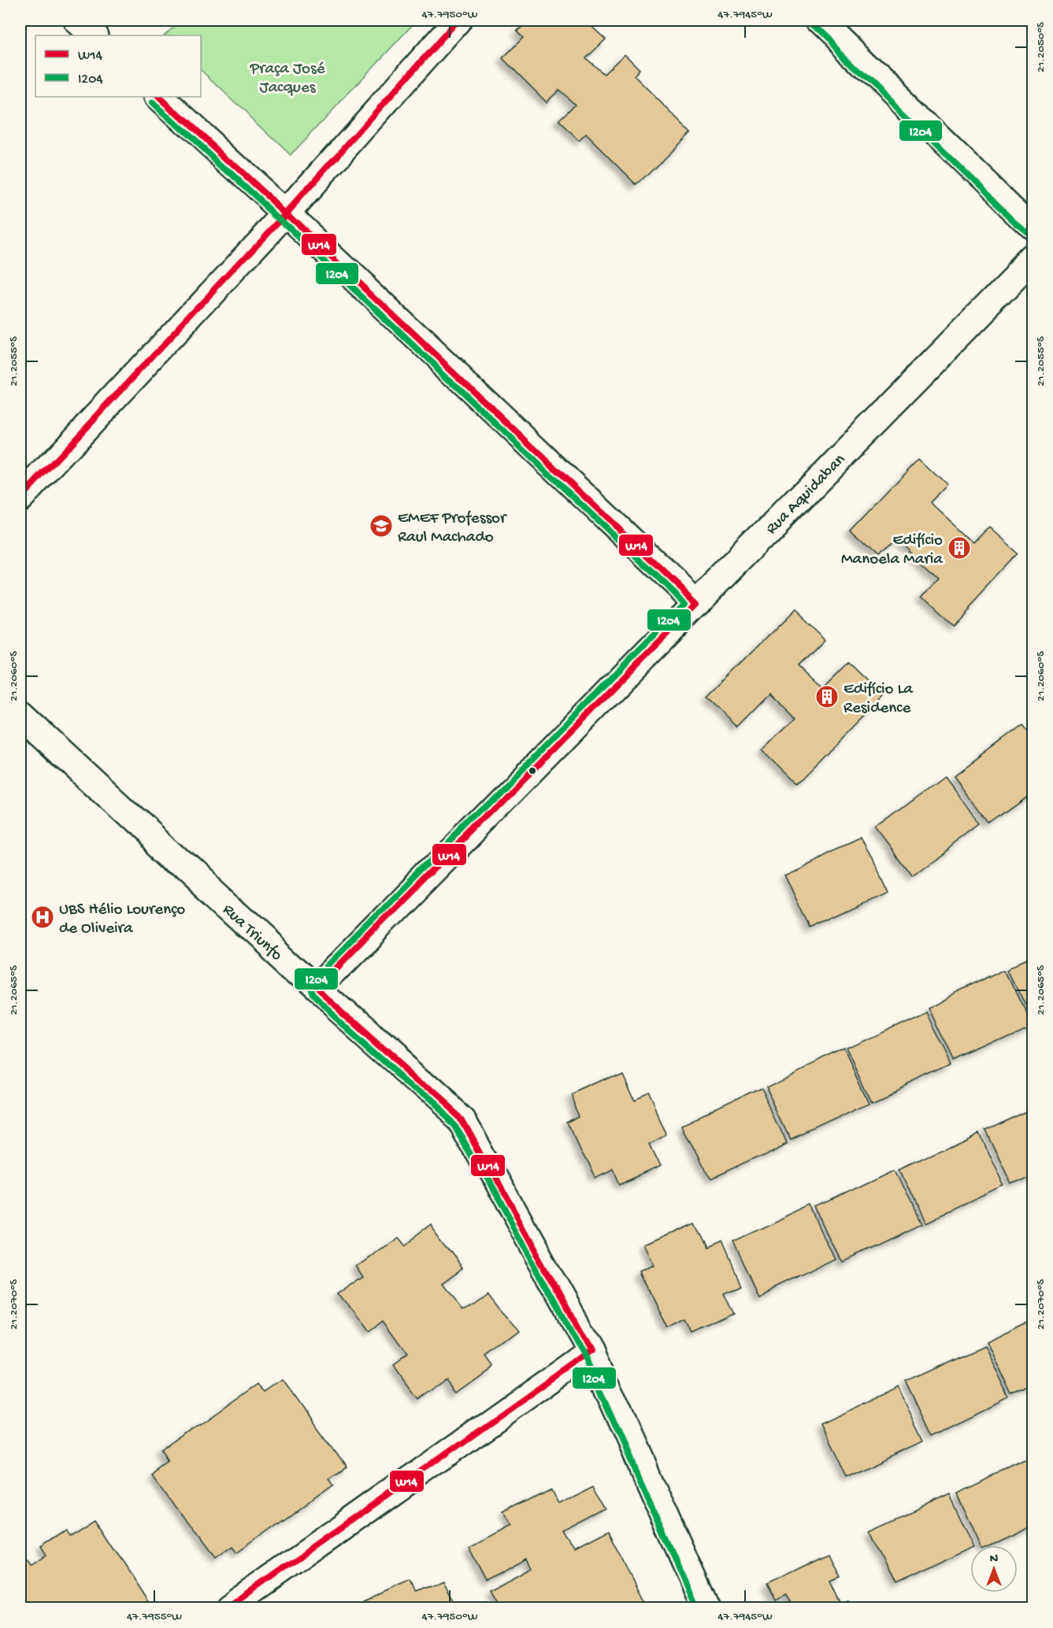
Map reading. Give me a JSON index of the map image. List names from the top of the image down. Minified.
{"streets":{"street":["Rua Aquidaban","Rua Triunfo"]},"crossings":[["Rua Aquidaban","Rua Triunfo"]],"parks":["Praça José Jacques"],"places":{"school or university":["EMEF Professor Raul Machado"],"building":["Edifício Manoela Maria","Edifício La Residence"],"hospital":["UBS Hélio Lourenço de Oliveira"]},"lines":["transit line W14","transit line I204"],"legend":["W14","I204"],"north":"top","coordinates":["47.7950°W","47.7945°W","21.2050°S","21.2055°S","21.2060°S","21.2065°S","21.2070°S","47.7955°W"]}
